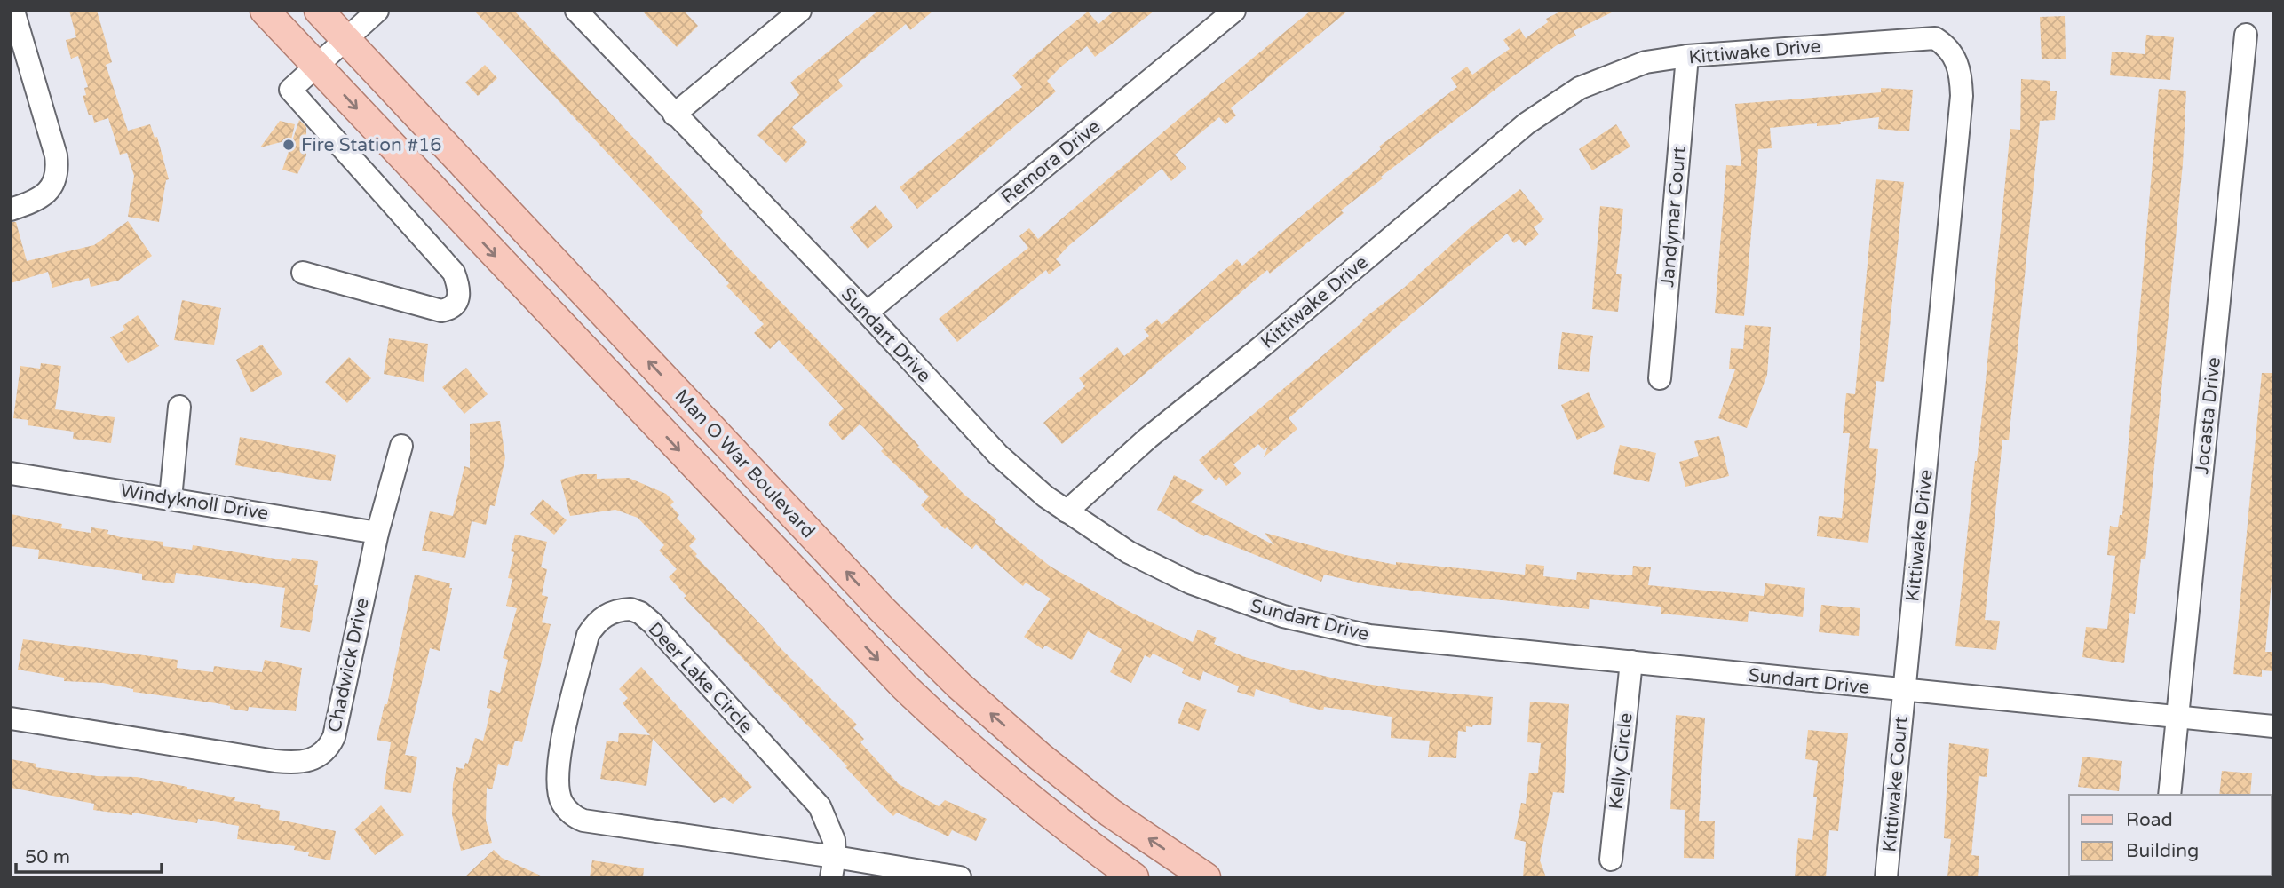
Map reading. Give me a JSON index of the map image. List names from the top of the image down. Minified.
{"streets":{"main road":["Man O War Boulevard"],"street":["Kittiwake Drive","Remora Drive","Jandymar Court","Sundart Drive","Jocasta Drive","Windyknoll Drive","Chadwick Drive","Deer Lake Circle","Kelly Circle","Kittiwake Court"]},"crossings":[["Kittiwake Drive","Jandymar Court"],["Kittiwake Drive","Sundart Drive"],["Kittiwake Drive","Kittiwake Court"],["Remora Drive","Sundart Drive"],["Sundart Drive","Jocasta Drive"],["Sundart Drive","Kelly Circle"],["Sundart Drive","Kittiwake Court"],["Windyknoll Drive","Chadwick Drive"]],"places":["Fire Station #16"],"legend":["Road","Building"],"scale_bar":"50 m"}
